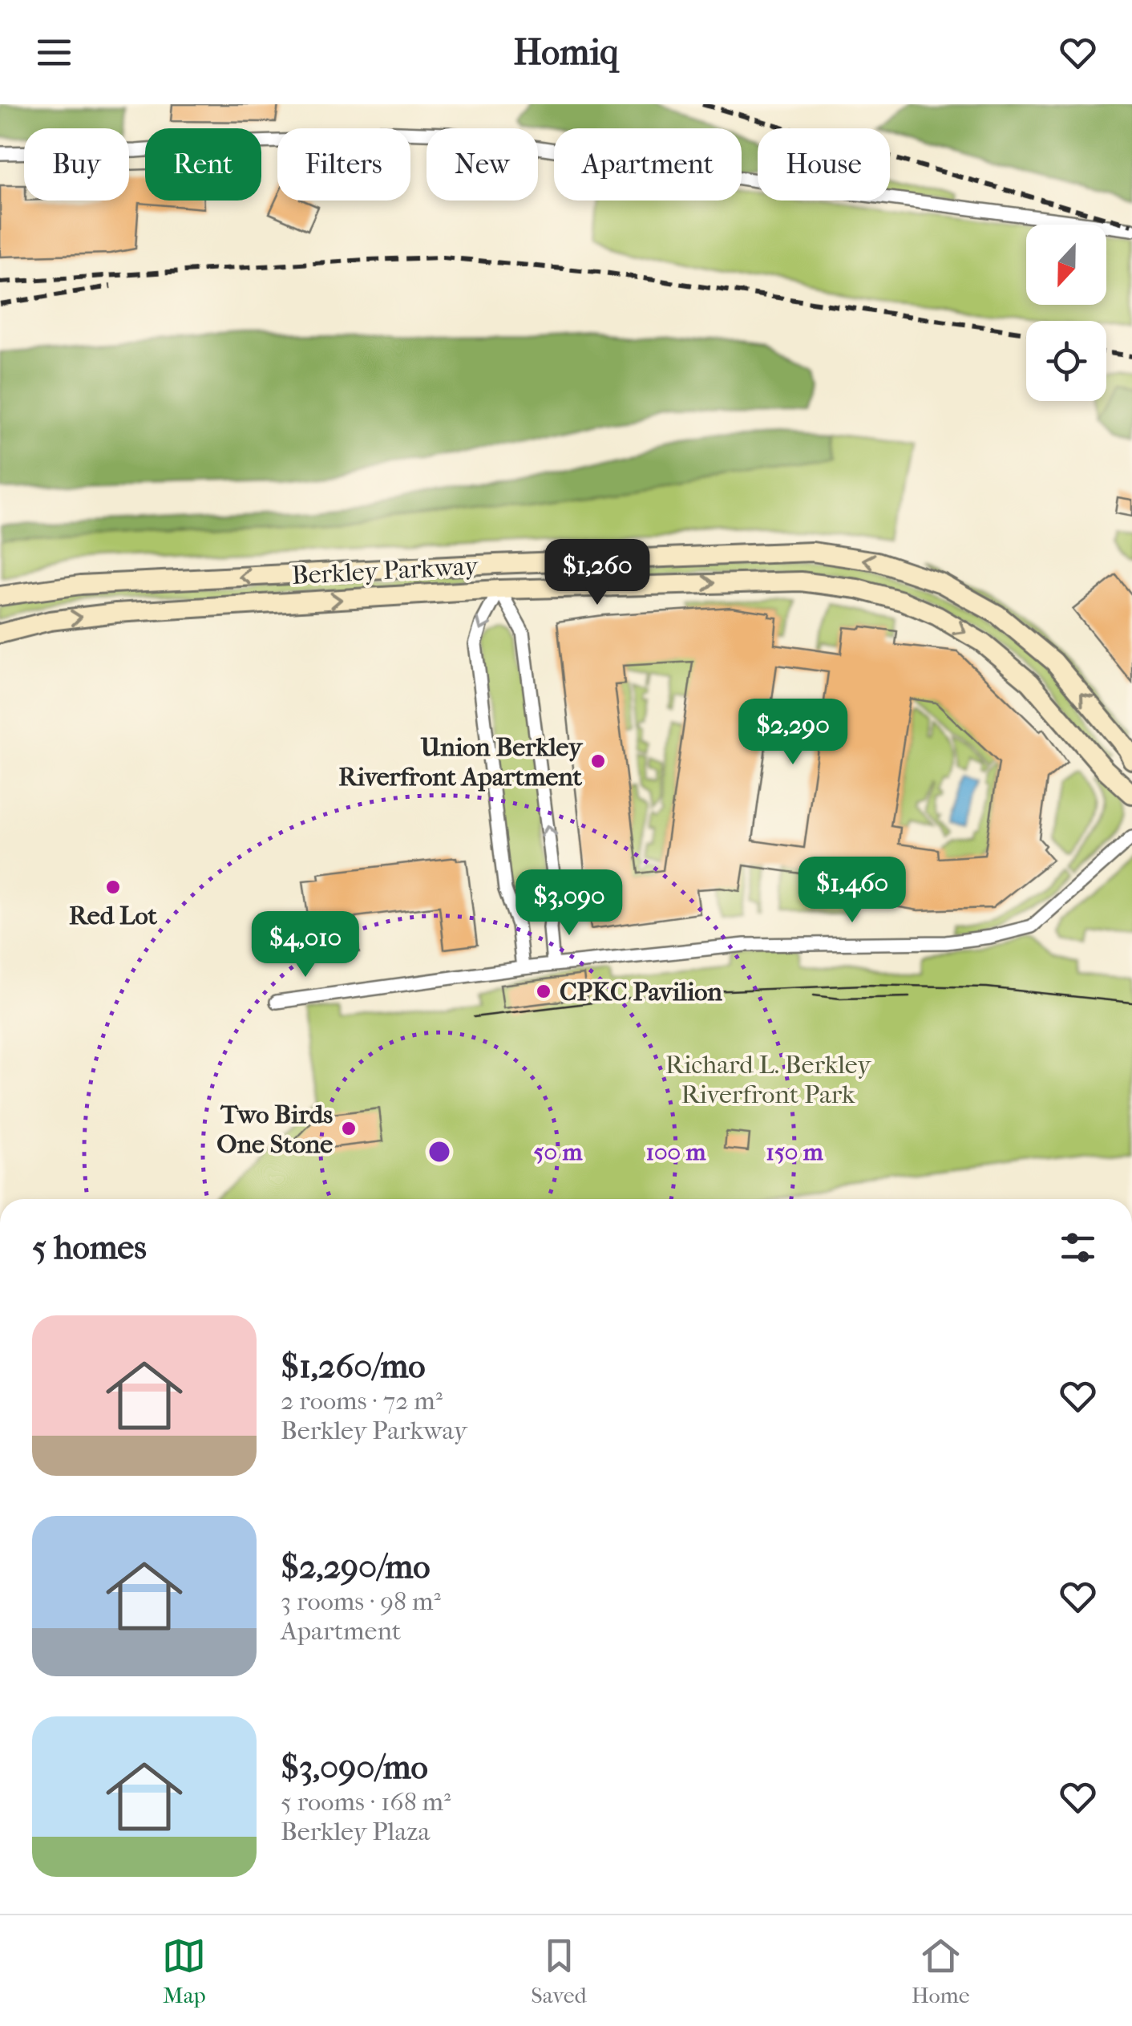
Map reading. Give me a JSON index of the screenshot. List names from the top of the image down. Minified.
{"streets":{"main road":["Berkley Parkway"]},"parks":["Richard L. Berkley Riverfront Park"],"places":["Union Berkley Riverfront Apartment","Red Lot","CPKC Pavilion","Two Birds One Stone"],"north":"bottom","page":{"header":"Homiq","chip":["Buy","Rent","Filters","New","Apartment","House"],"price":["$1,260","$2,290","$1,460","$3,090","$4,010"],"heading":"5 homes","list":[{"name":"$1,260/mo","note":"2 rooms · 72 m² · Berkley Parkway"},{"name":"$2,290/mo","note":"3 rooms · 98 m² · Apartment"},{"name":"$3,090/mo","note":"5 rooms · 168 m² · Berkley Plaza"}],"tabs":["Map","Saved","Home"]},"rings":["50 m","100 m","150 m"]}
